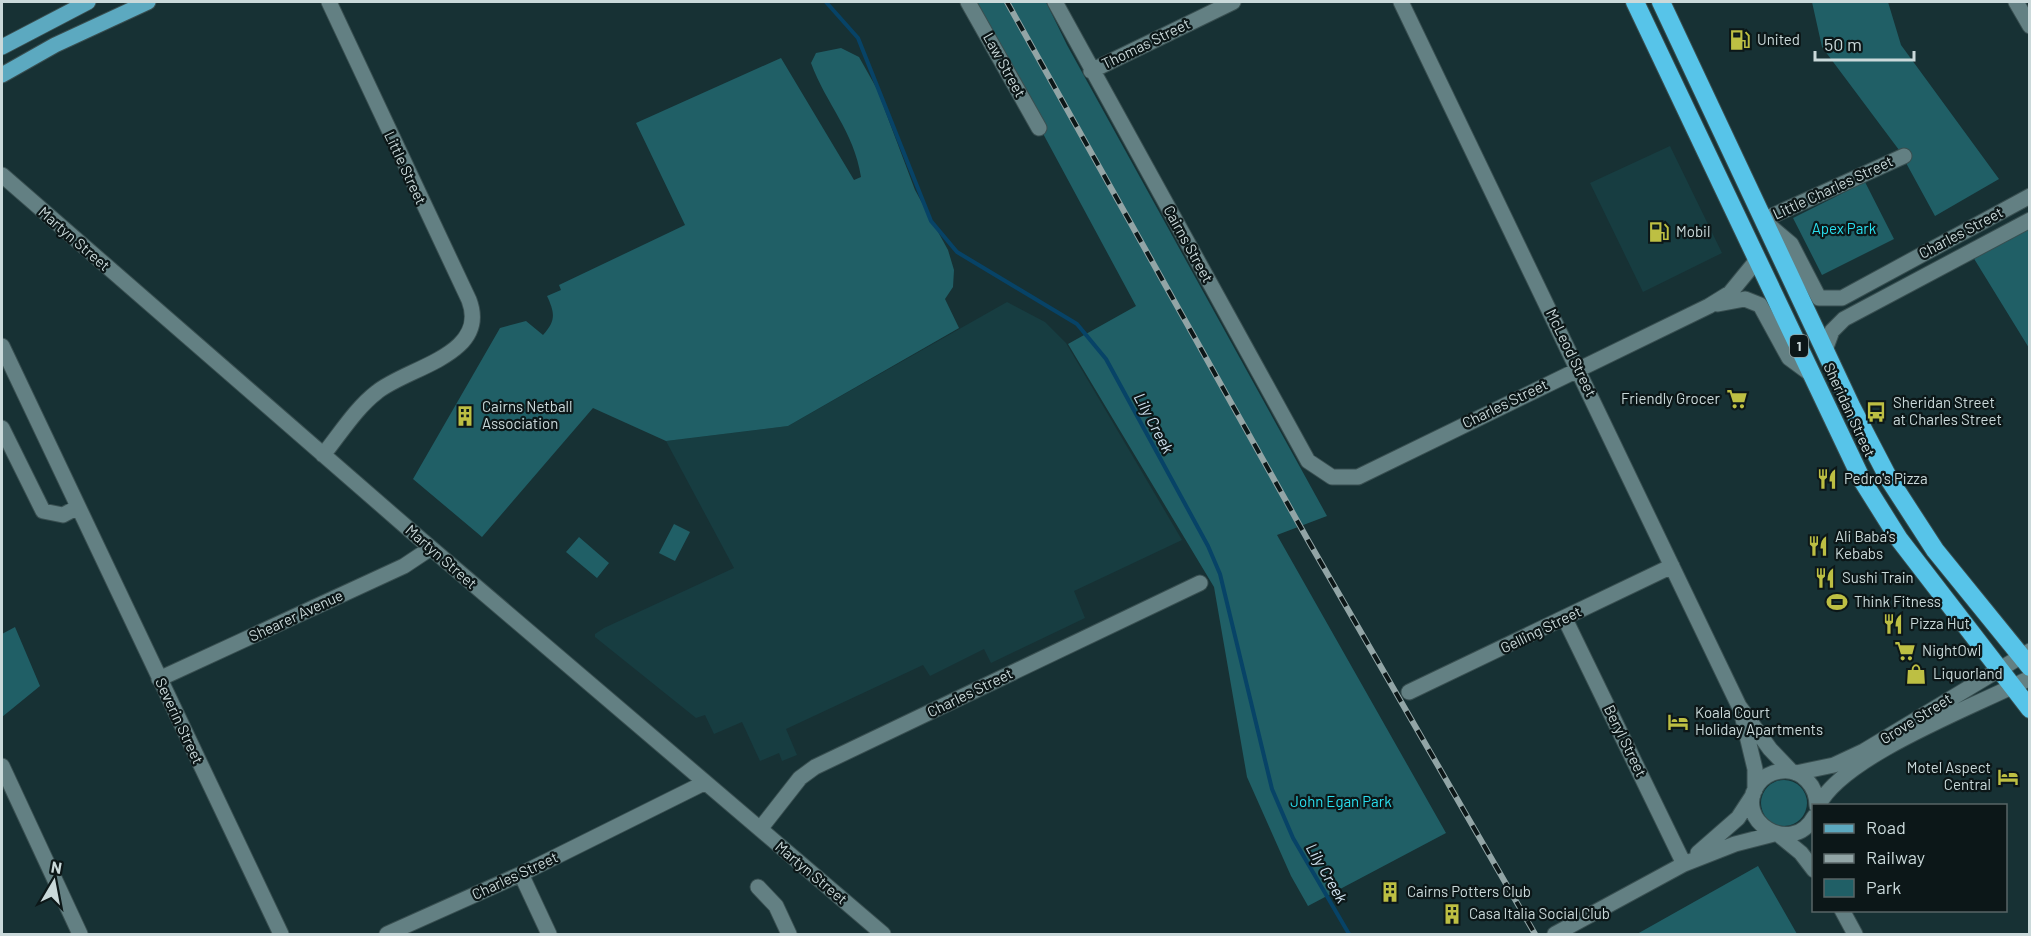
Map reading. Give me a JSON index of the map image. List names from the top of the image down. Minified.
{"streets":{"highway":["1","Sheridan Street"],"street":["Thomas Street","Law Street","Little Street","Little Charles Street","Charles Street","Martyn Street","Cairns Street","McLeod Street","Shearer Avenue","Gelling Street","Grove Street","Severin Street","Beryl Street"]},"crossings":[["Thomas Street","Cairns Street"],["Little Street","Martyn Street"],["Little Charles Street","Charles Street"],["Little Charles Street","Sheridan Street"],["Charles Street","Martyn Street"],["Charles Street","Cairns Street"],["Charles Street","McLeod Street"],["Charles Street","Sheridan Street"],["Martyn Street","Shearer Avenue"],["McLeod Street","Gelling Street"],["McLeod Street","Grove Street"],["Sheridan Street","Grove Street"],["Shearer Avenue","Severin Street"],["Gelling Street","Beryl Street"]],"water":["Lily Creek"],"parks":["Apex Park","John Egan Park"],"places":{"fuel station":["United","Mobil"],"supermarket":["Friendly Grocer","NightOwl"],"bus stop":["Sheridan Street at Charles Street"],"building":["Cairns Netball Association","Cairns Potters Club","Casa Italia Social Club"],"restaurant":["Pedro's Pizza","Ali Baba's Kebabs","Sushi Train","Pizza Hut"],"sports":["Think Fitness"],"shop":["Liquorland"],"hotel":["Koala Court Holiday Apartments","Motel Aspect Central"]},"legend":["Road","Railway","Park"],"scale_bar":"50 m","north":"top"}
